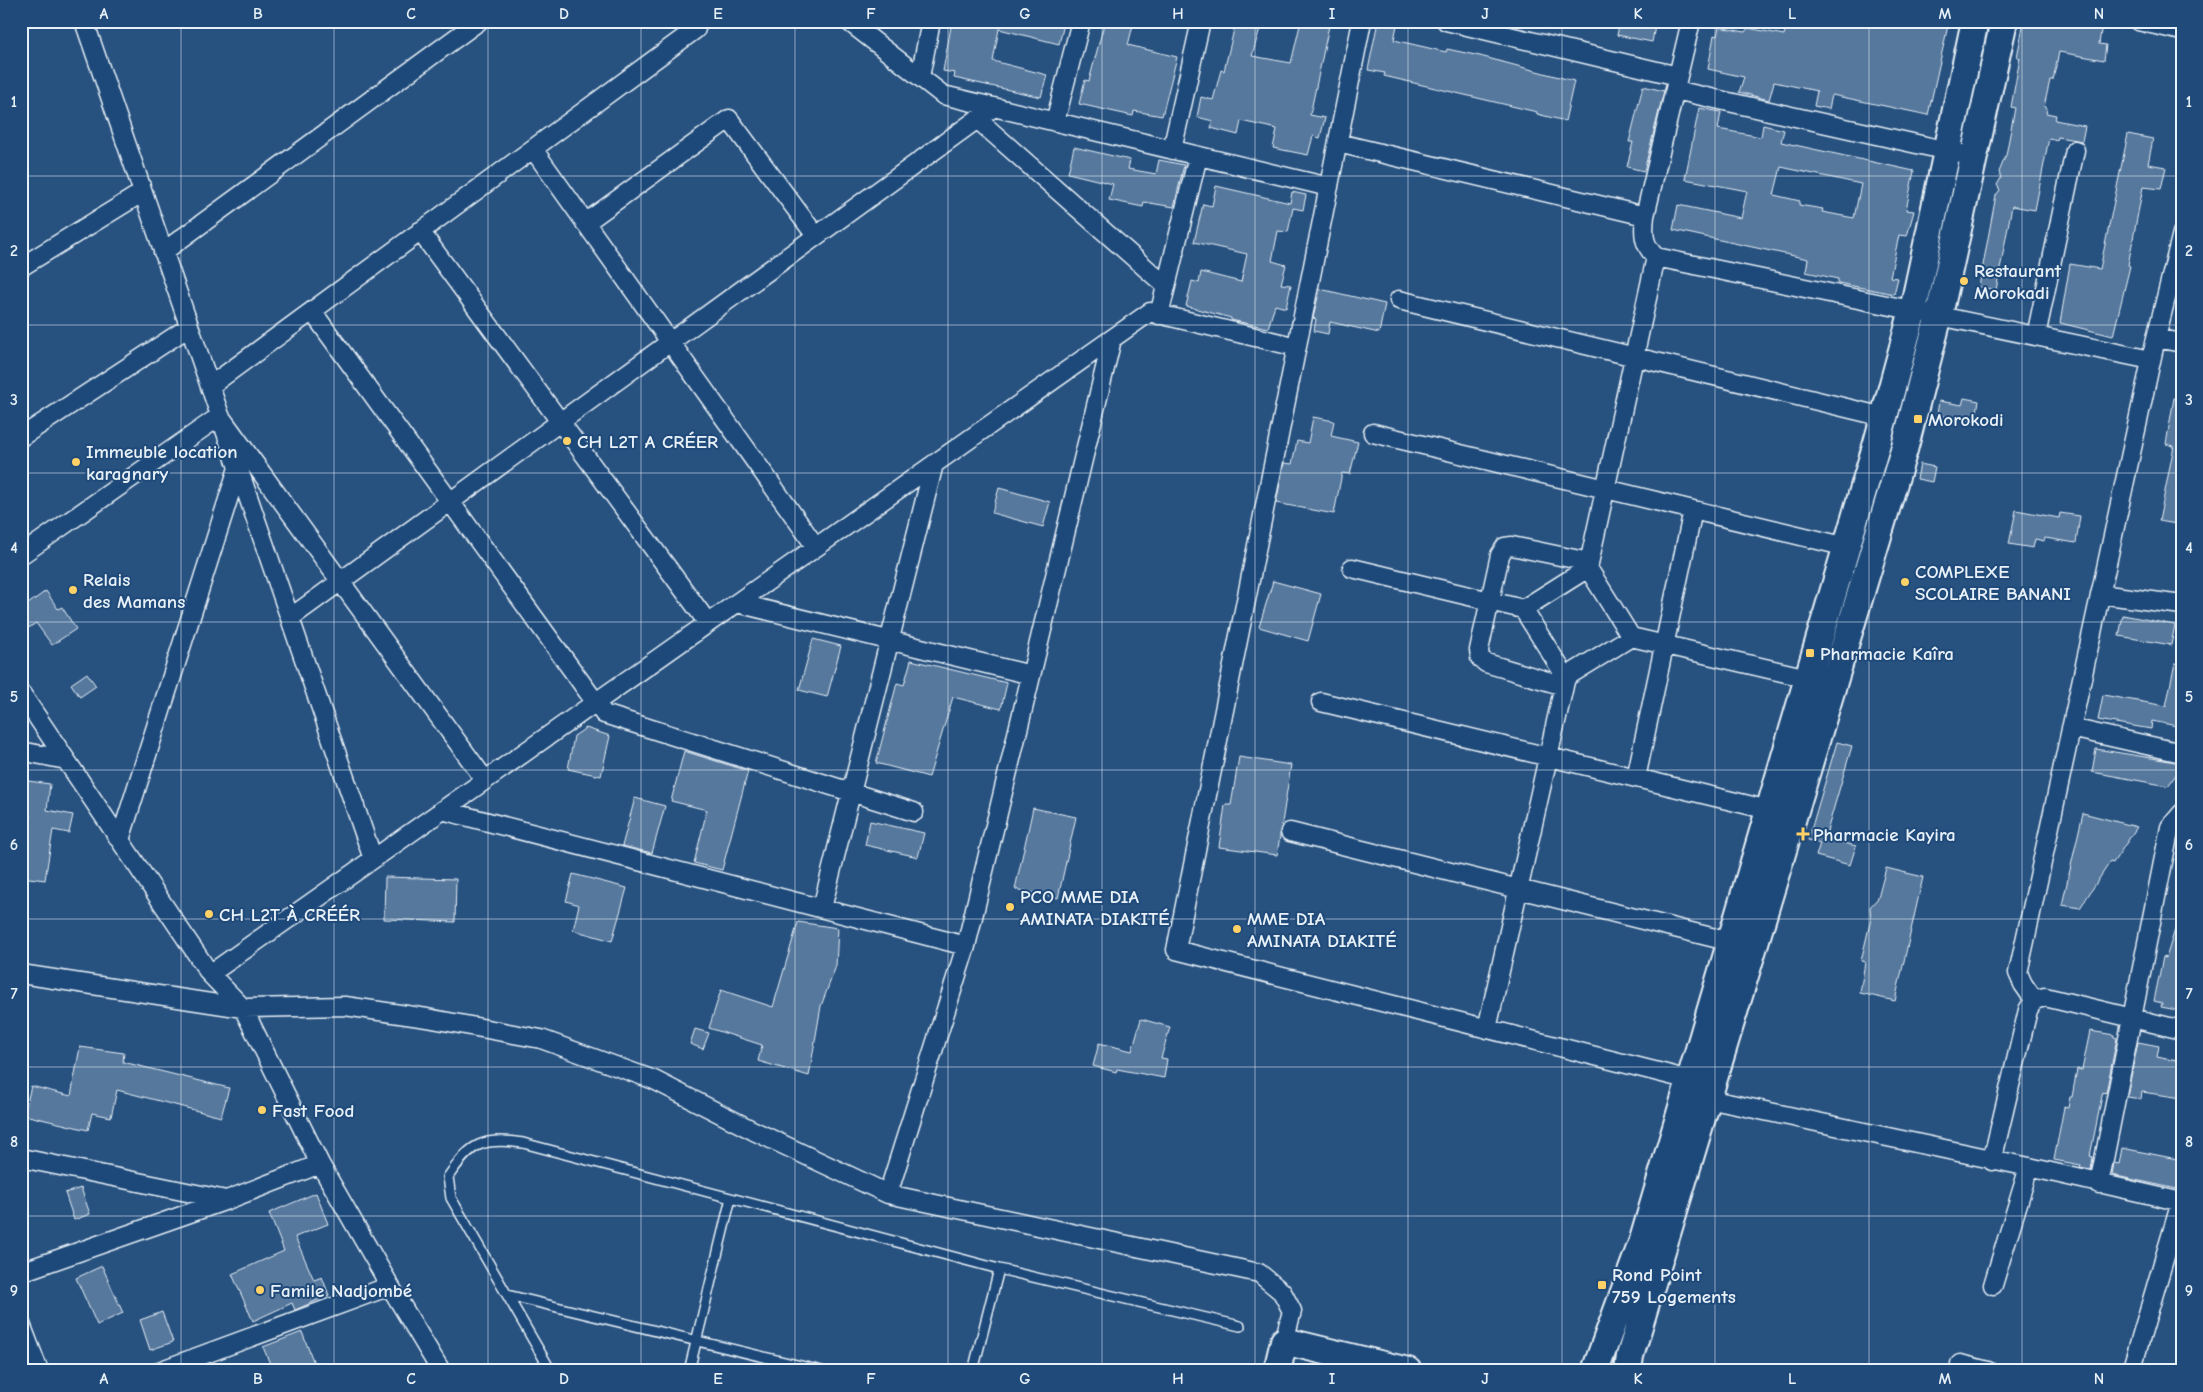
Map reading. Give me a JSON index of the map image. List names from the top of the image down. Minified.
{"places":{"other":["Restaurant Morokadi","CH L2T A CRÉER","Immeuble location karagnary","COMPLEXE SCOLAIRE BANANI","Relais des Mamans","PCO MME DIA AMINATA DIAKITÉ","CH L2T À CRÉÉR","MME DIA AMINATA DIAKITÉ","Fast Food","Famile Nadjombé"],"transit":["Morokodi","Pharmacie Kaîra","Rond Point 759 Logements"],"health":["Pharmacie Kayira"]},"grid":{"columns":["A","B","C","D","E","F","G","H","I","J","K","L","M","N"],"rows":["1","2","3","4","5","6","7","8","9"]}}
